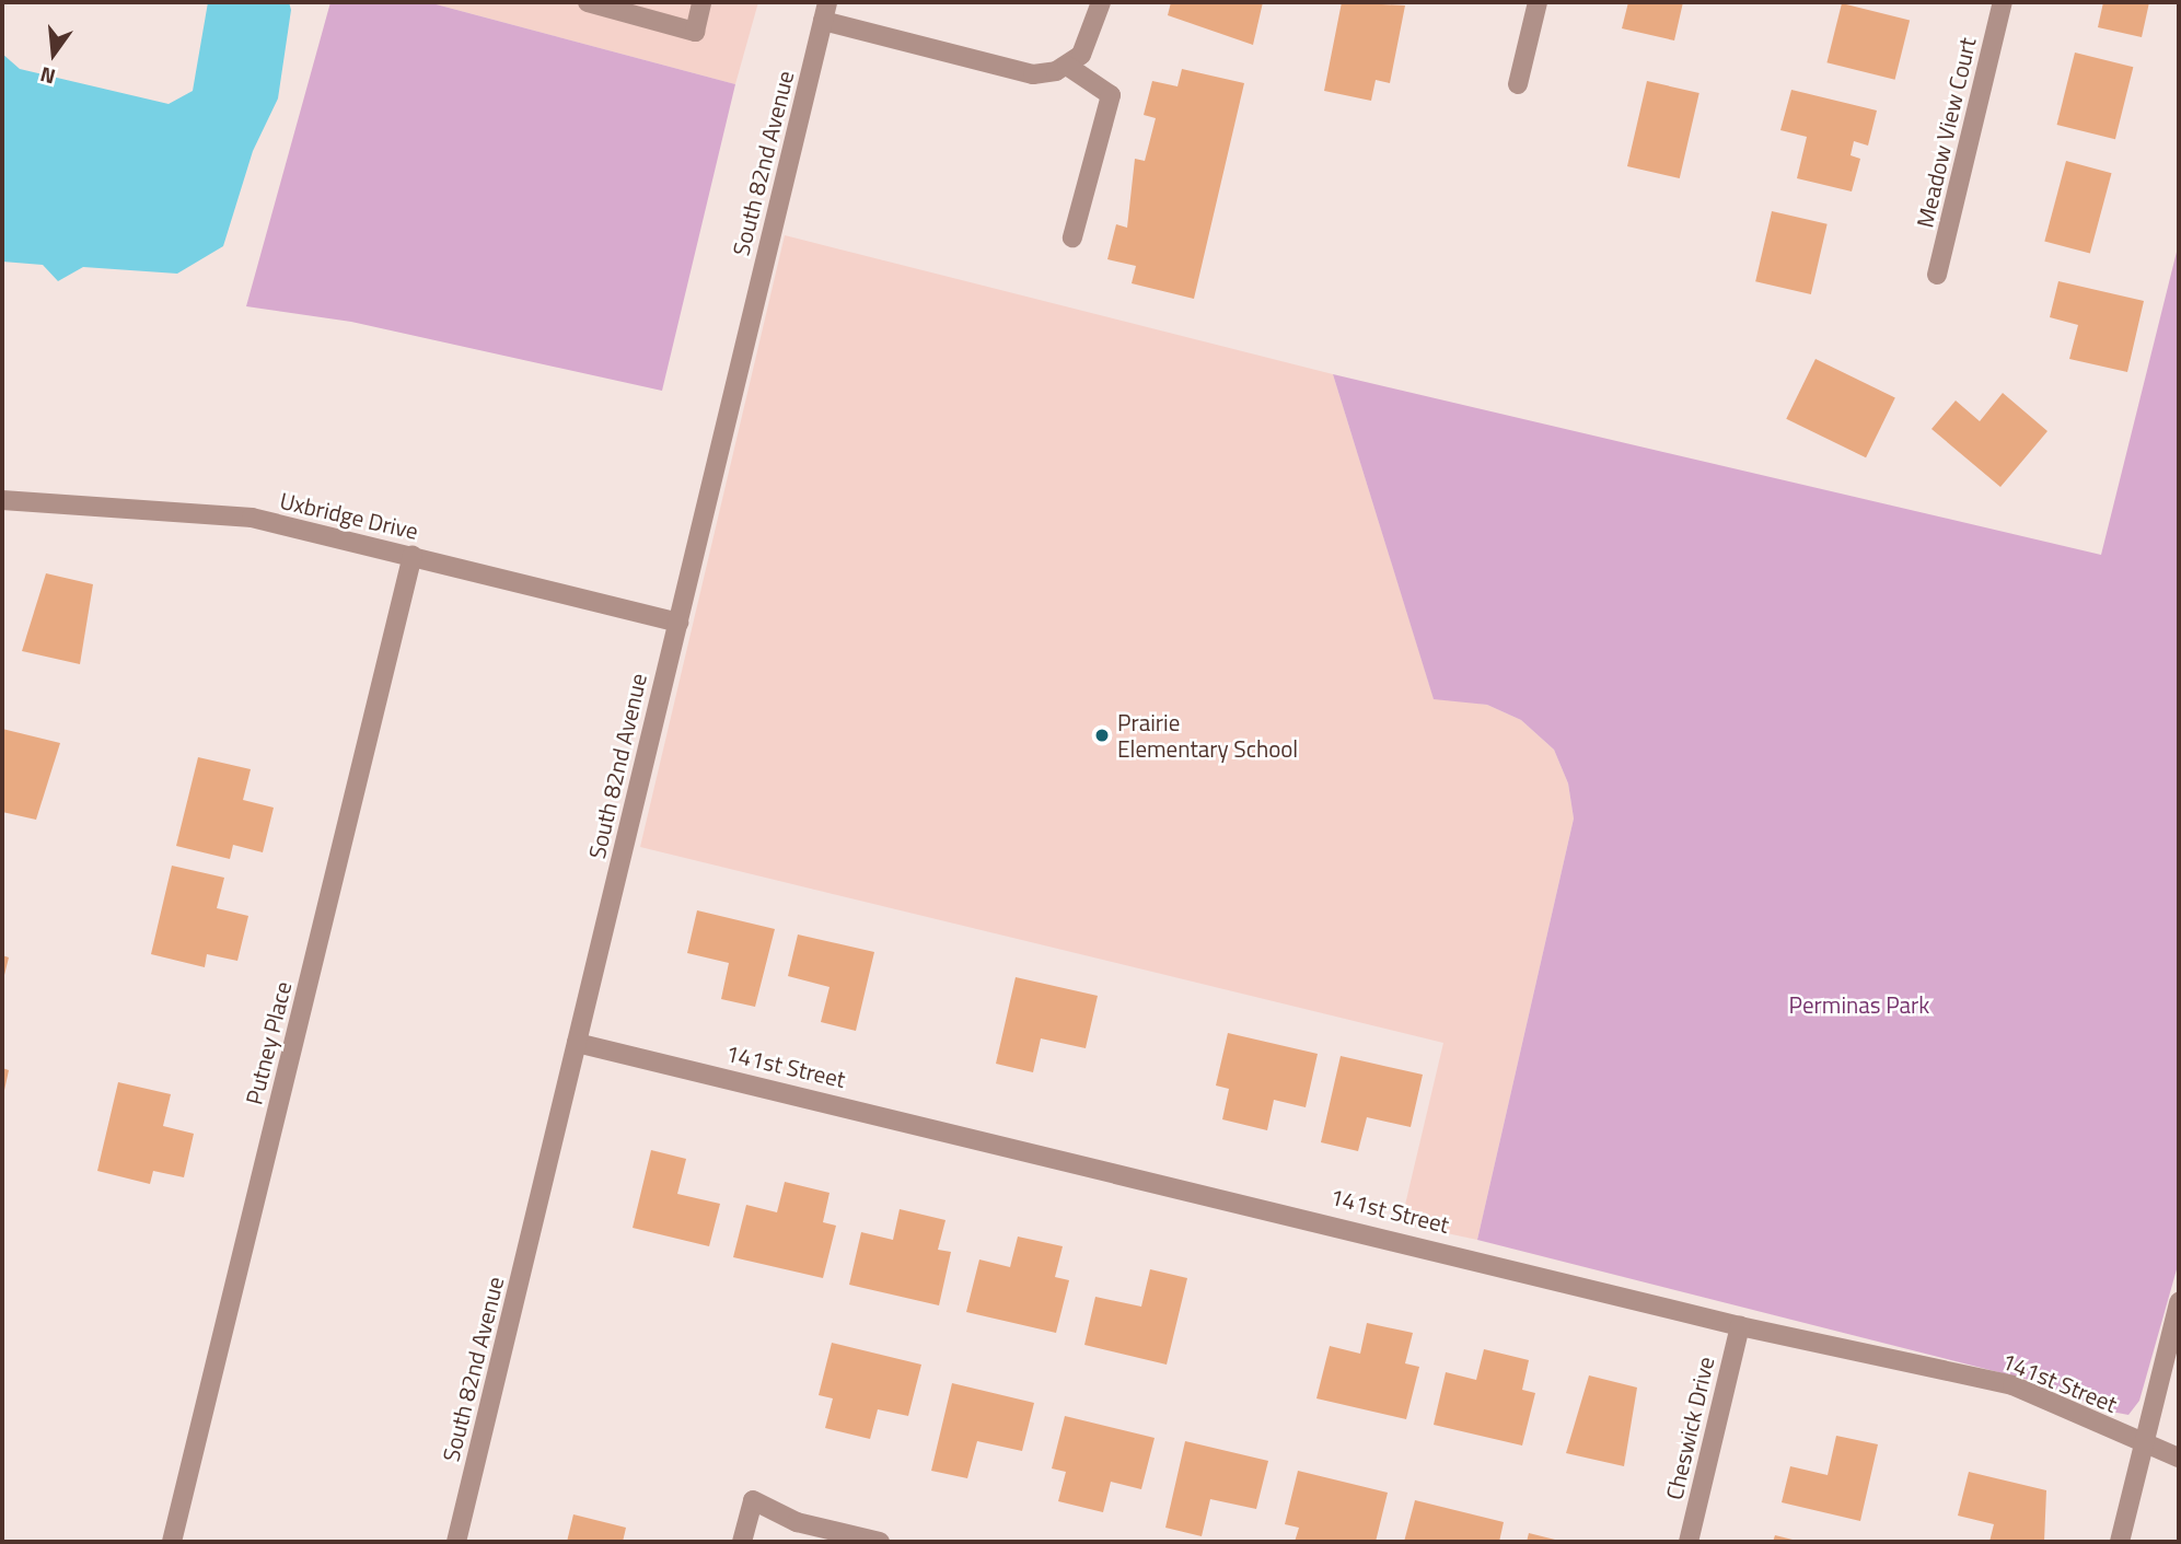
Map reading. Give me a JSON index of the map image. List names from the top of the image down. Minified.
{"streets":{"street":["Meadow View Court","South 82nd Avenue","Uxbridge Drive","Putney Place","141st Street","Cheswick Drive"]},"crossings":[["South 82nd Avenue","Uxbridge Drive"],["South 82nd Avenue","141st Street"],["Uxbridge Drive","Putney Place"],["141st Street","Cheswick Drive"]],"parks":["Perminas Park"],"places":["Prairie Elementary School"],"north":"bottom"}
